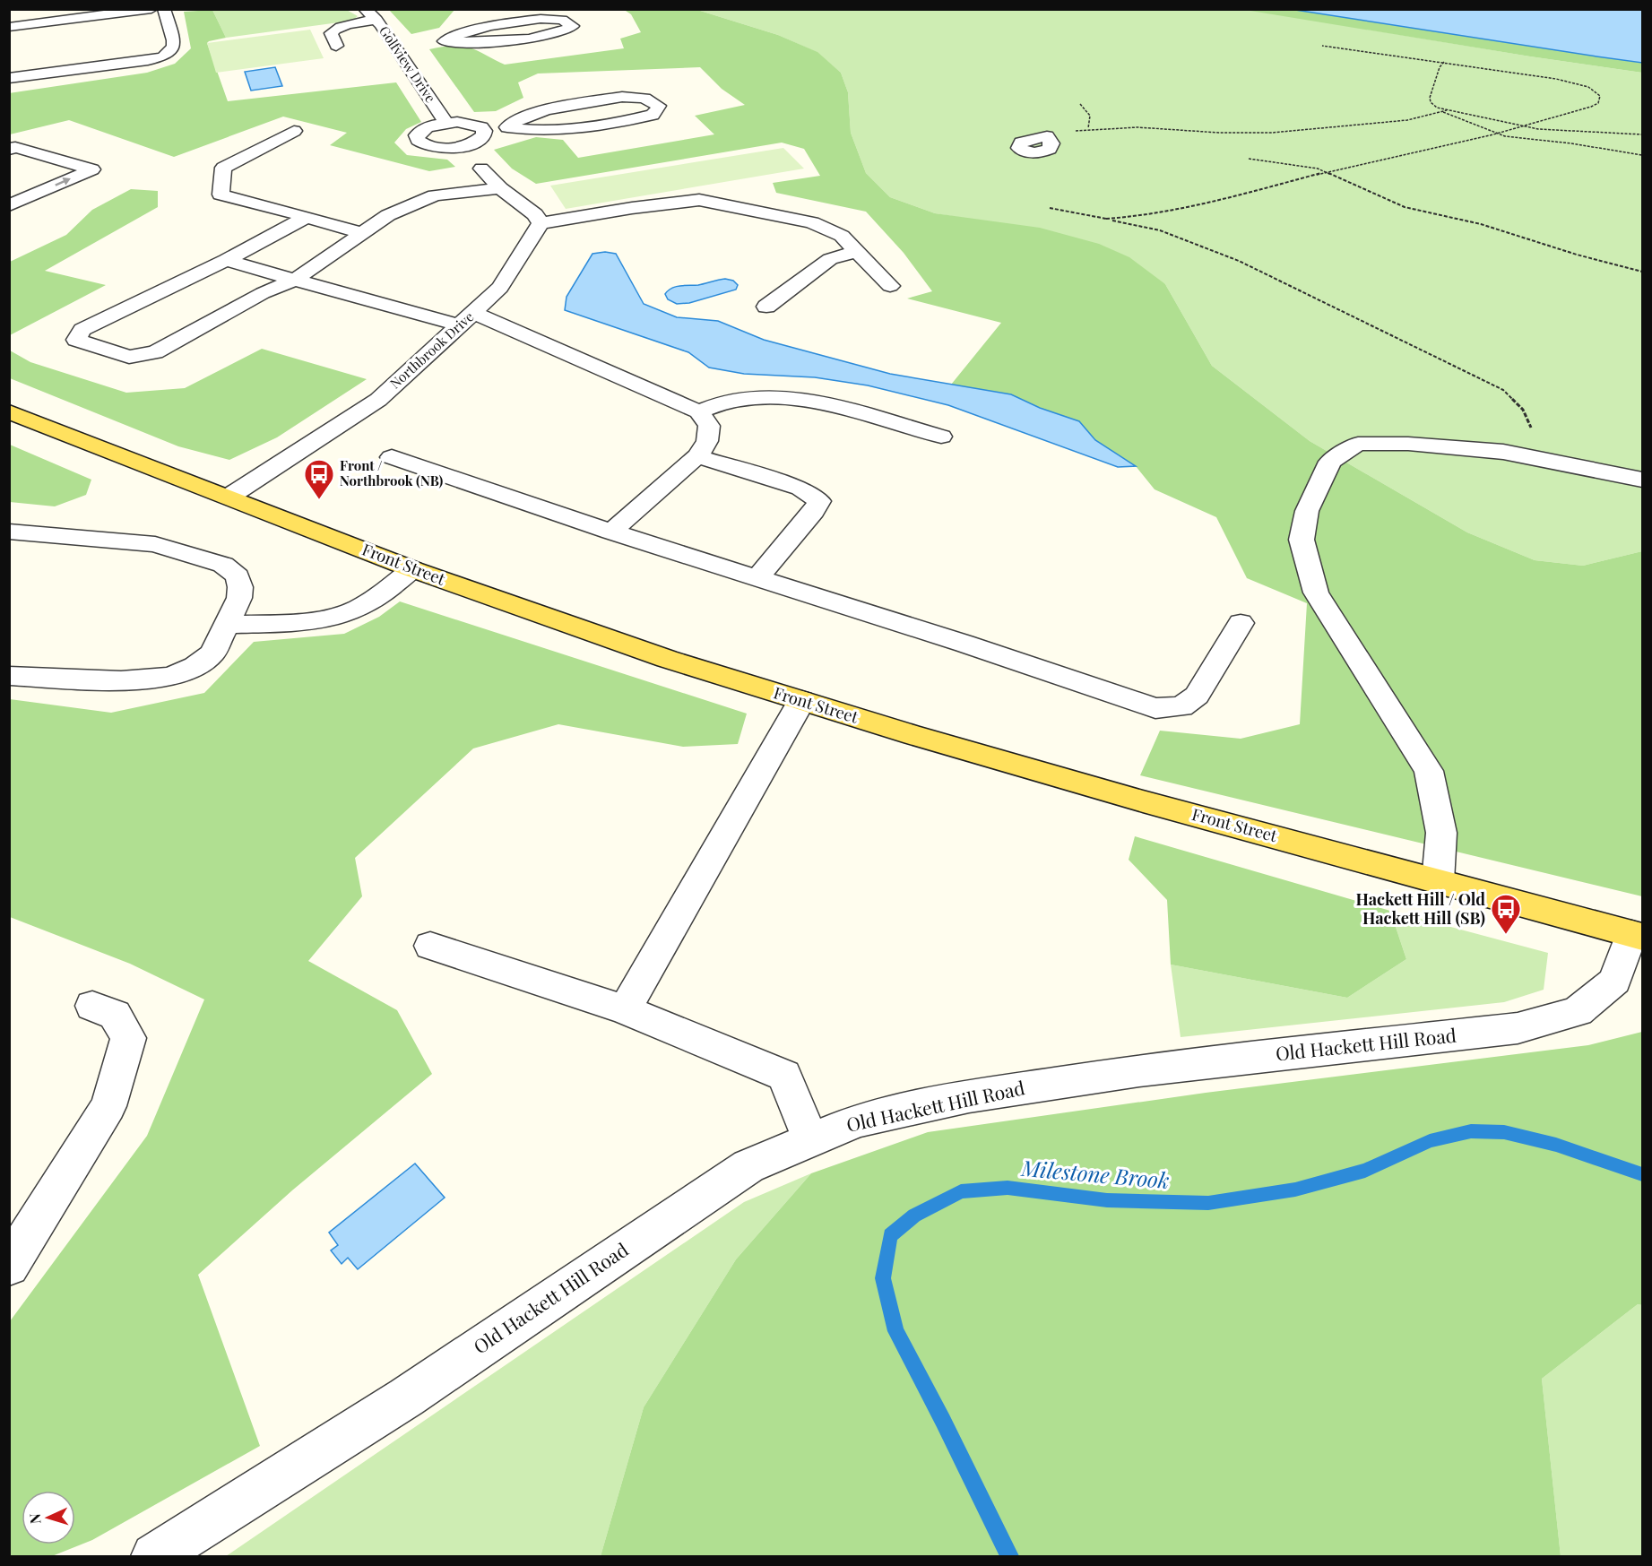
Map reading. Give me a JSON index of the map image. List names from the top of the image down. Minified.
{"streets":{"main road":["Front Street"],"street":["Golfview Drive","Northbrook Drive","Old Hackett Hill Road"]},"crossings":[["Northbrook Drive","Front Street"],["Front Street","Old Hackett Hill Road"]],"water":["Milestone Brook"],"places":{"bus stop":["Front / Northbrook (NB)","Hackett Hill / Old Hackett Hill (SB)"]},"north":"left"}
